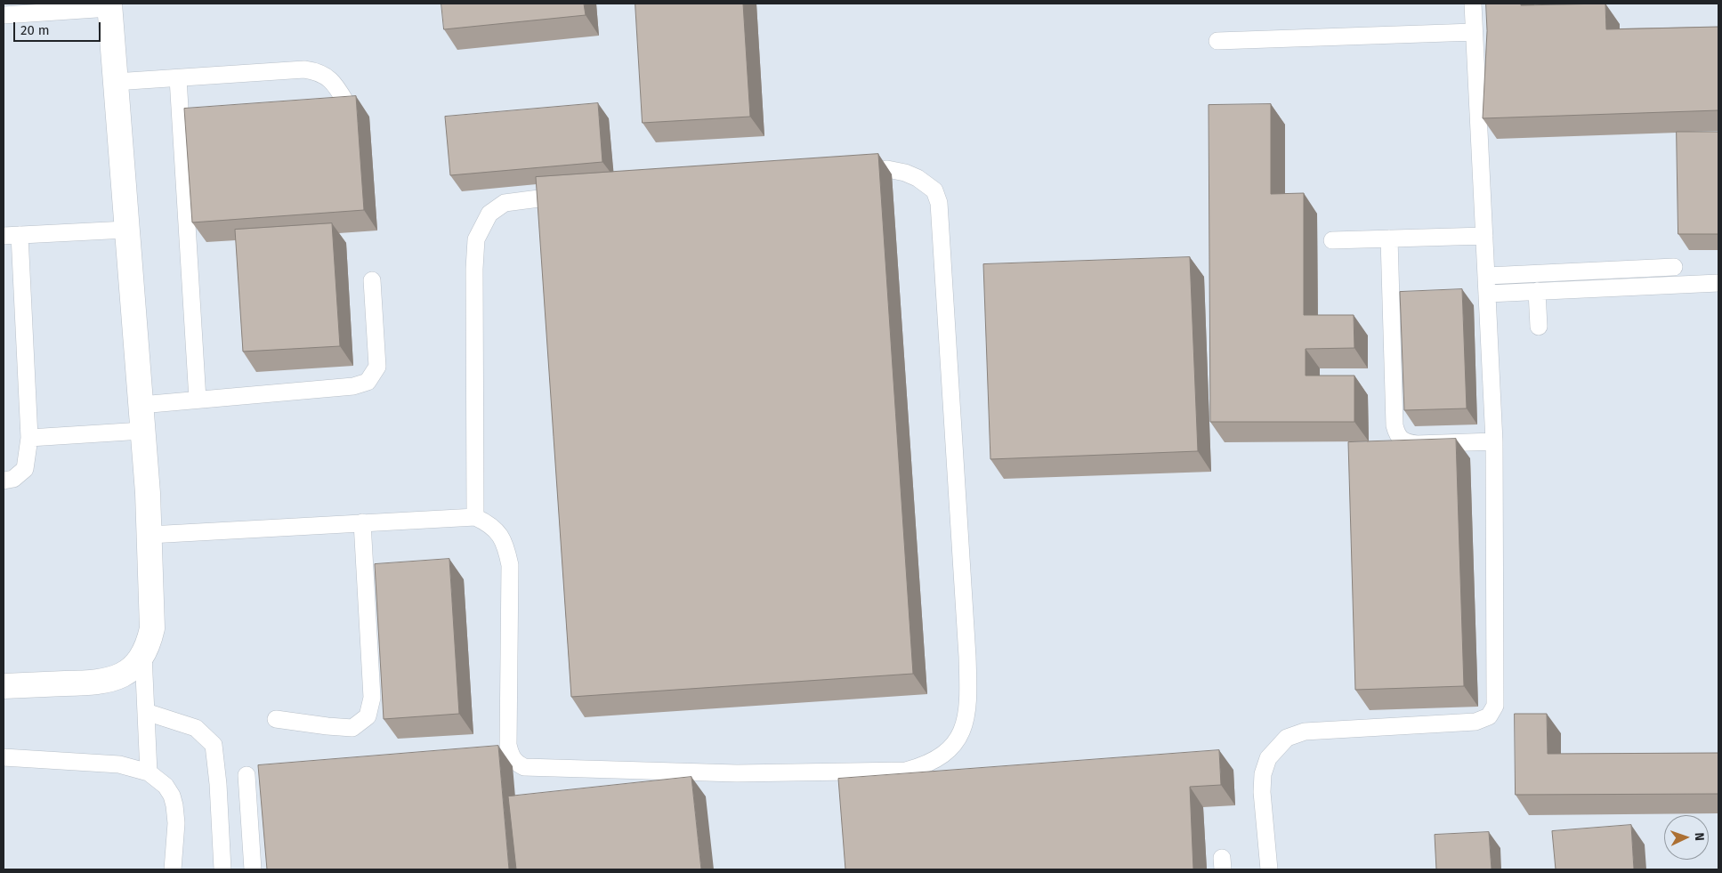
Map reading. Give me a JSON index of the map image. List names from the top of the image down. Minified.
{"scale_bar":"20 m","north":"right"}
